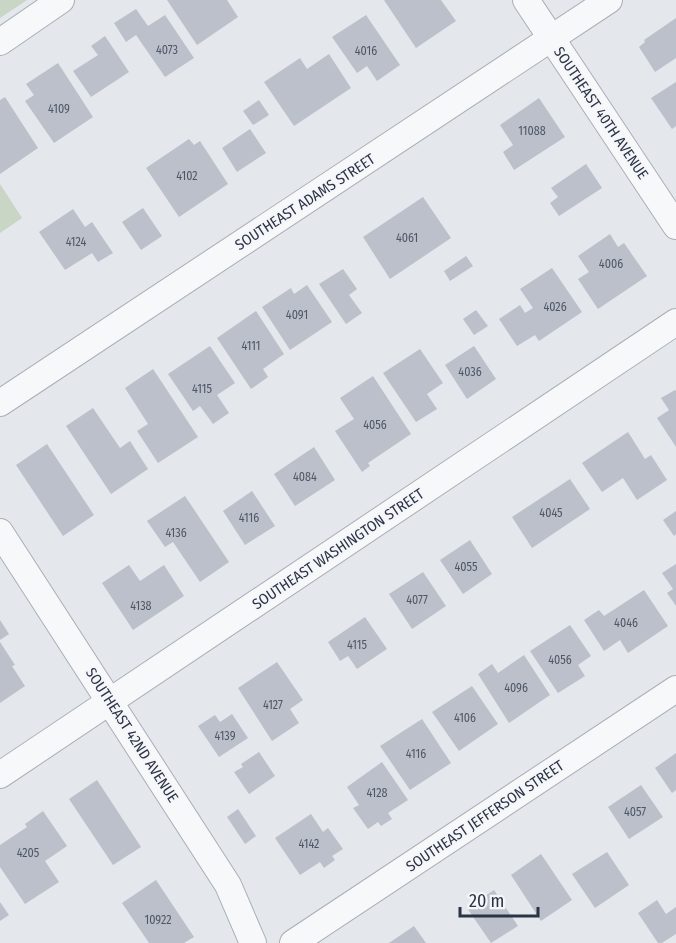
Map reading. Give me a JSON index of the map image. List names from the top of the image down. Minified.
{"streets":{"street":["SOUTHEAST 40TH AVENUE","SOUTHEAST ADAMS STREET","SOUTHEAST WASHINGTON STREET","SOUTHEAST 42ND AVENUE","SOUTHEAST JEFFERSON STREET"]},"crossings":[["SOUTHEAST 40TH AVENUE","SOUTHEAST ADAMS STREET"],["SOUTHEAST WASHINGTON STREET","SOUTHEAST 42ND AVENUE"]],"house_numbers":["4073","4016","4109","11088","4102","4061","4124","4006","4026","4091","4111","4036","4115","4056","4084","4045","4116","4136","4055","4077","4138","4046","4115","4056","4096","4127","4106","4139","4116","4128","4057","4142","4205","10922"],"scale_bar":"20 m"}
